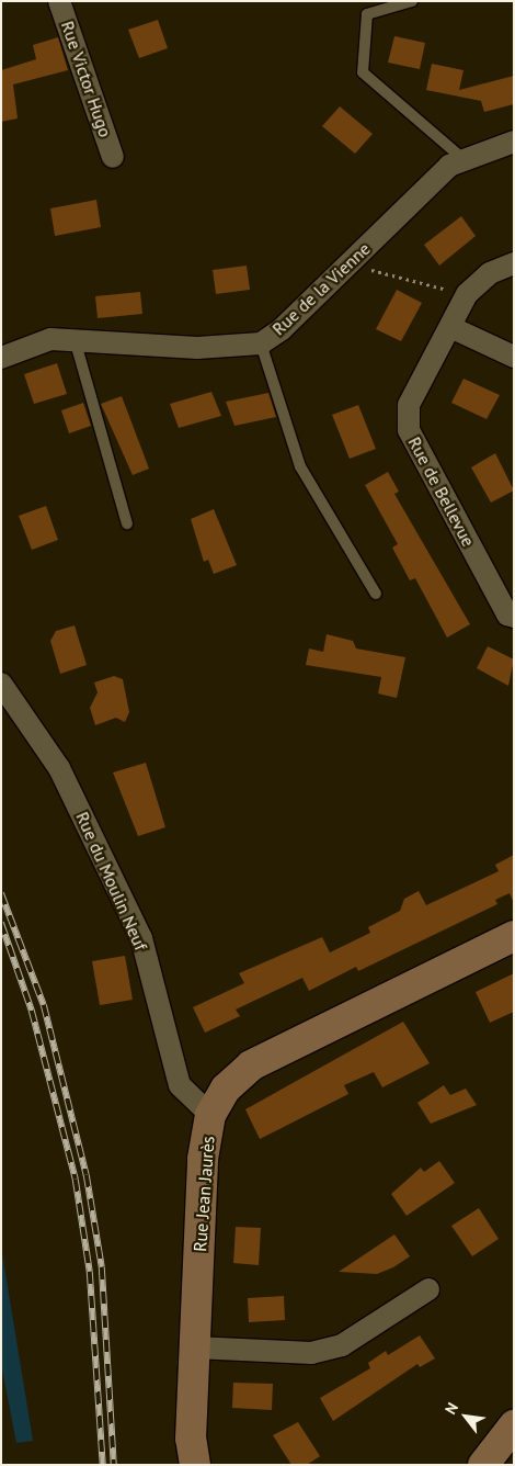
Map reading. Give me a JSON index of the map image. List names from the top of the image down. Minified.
{"streets":{"street":["Rue Victor Hugo","Rue de la Vienne","Rue de Bellevue","Rue du Moulin Neuf","Rue Jean Jaurès"]},"crossings":[["Rue du Moulin Neuf","Rue Jean Jaurès"]],"north":"top left"}
